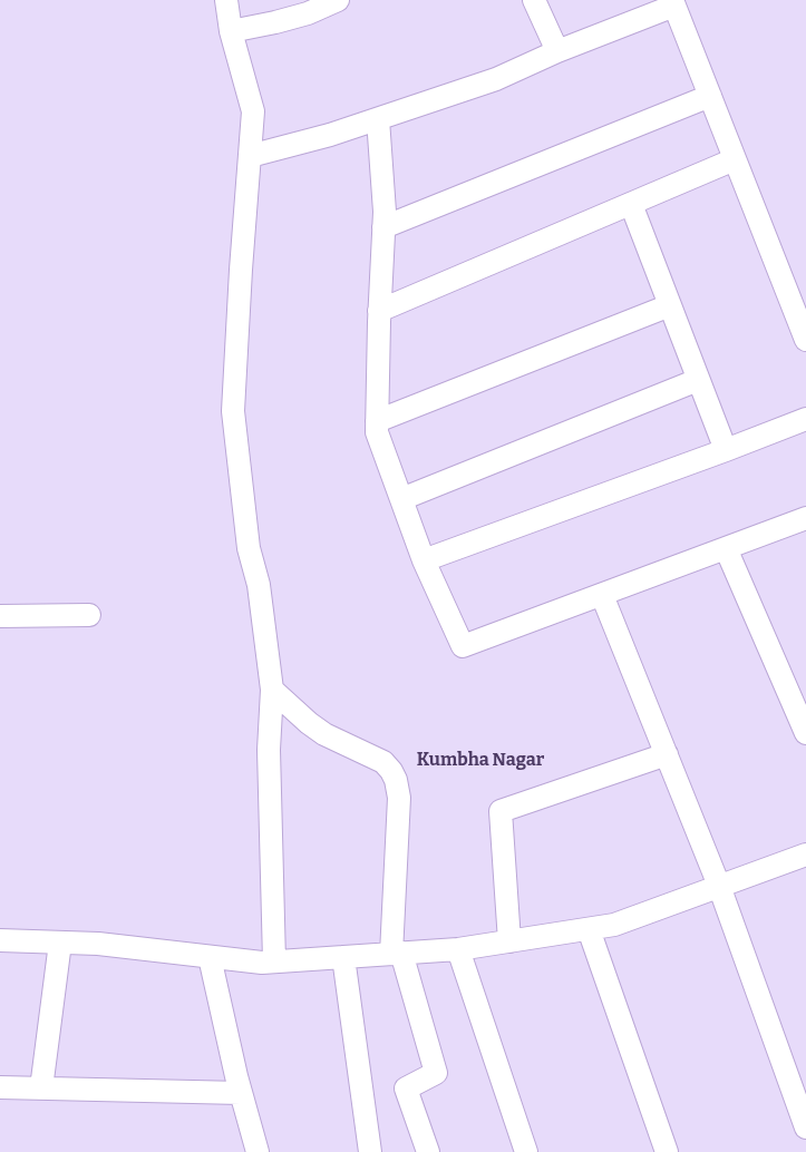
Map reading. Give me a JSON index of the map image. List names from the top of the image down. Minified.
{"districts":["Kumbha Nagar"]}
